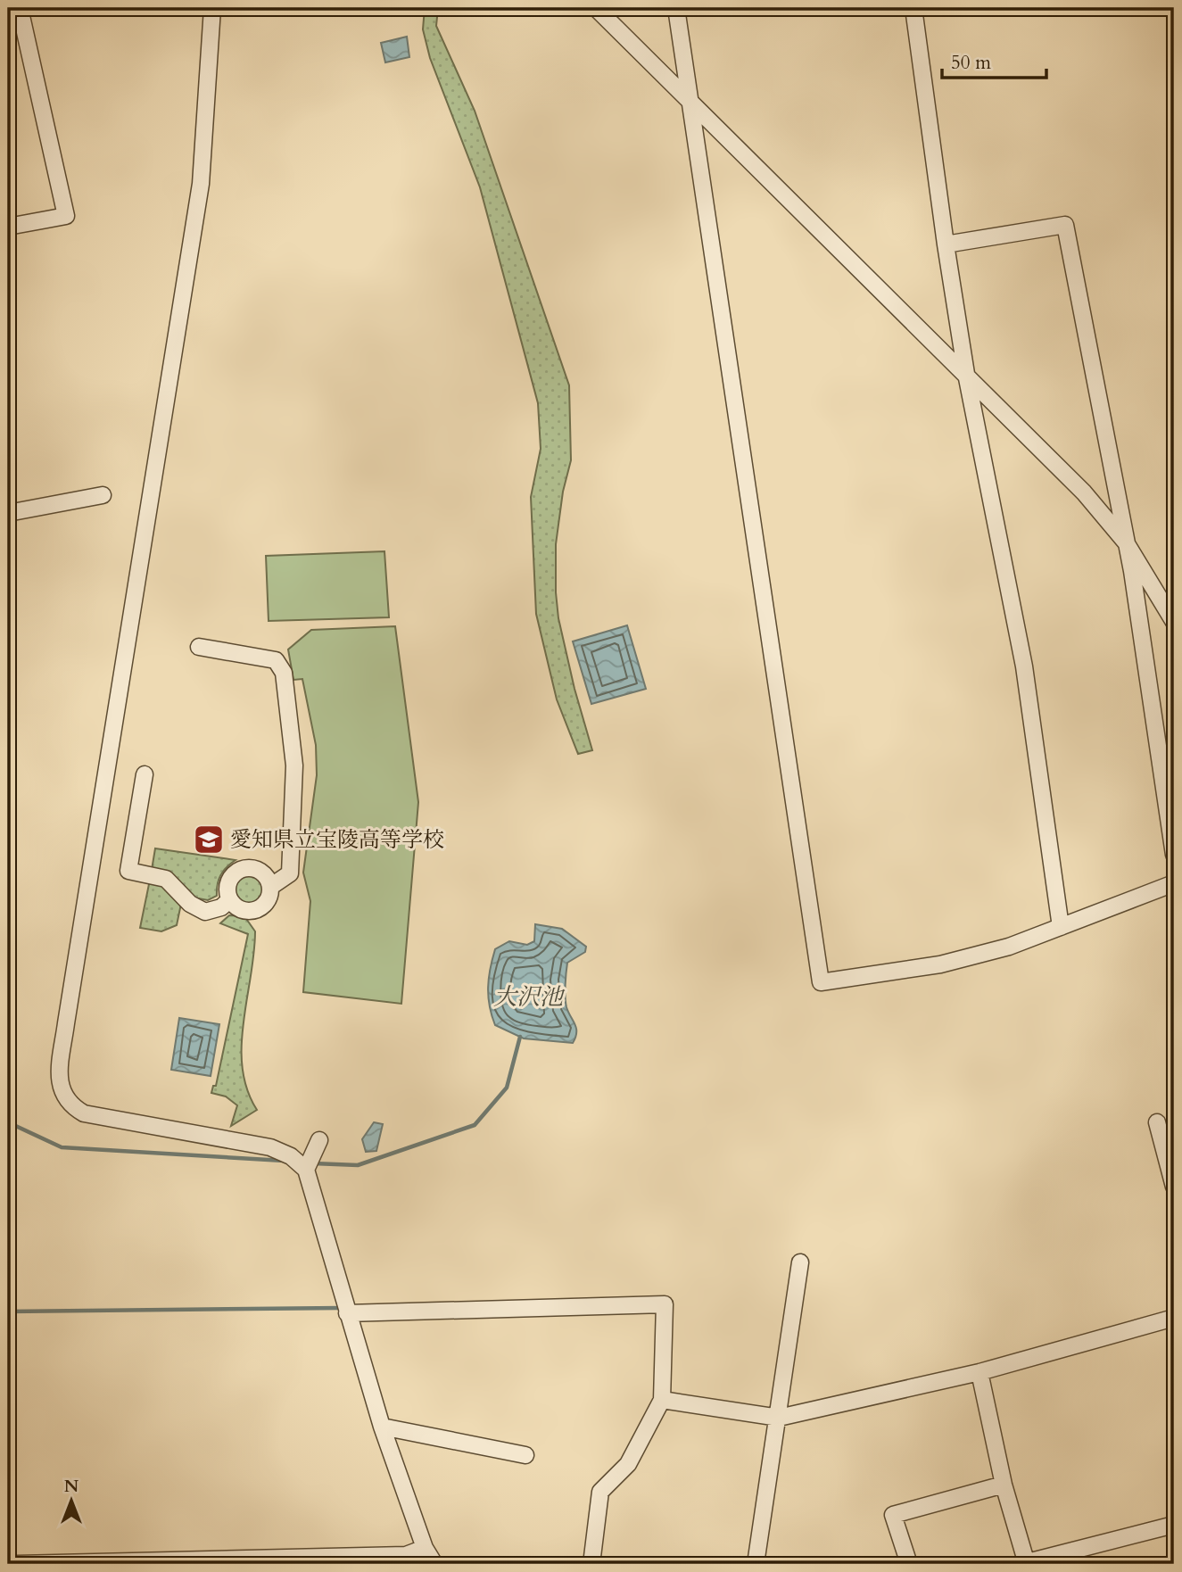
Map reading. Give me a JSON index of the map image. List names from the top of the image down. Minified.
{"water":["大沢池"],"places":{"school or university":["愛知県立宝陵高等学校"]},"scale_bar":"50 m","north":"top"}
